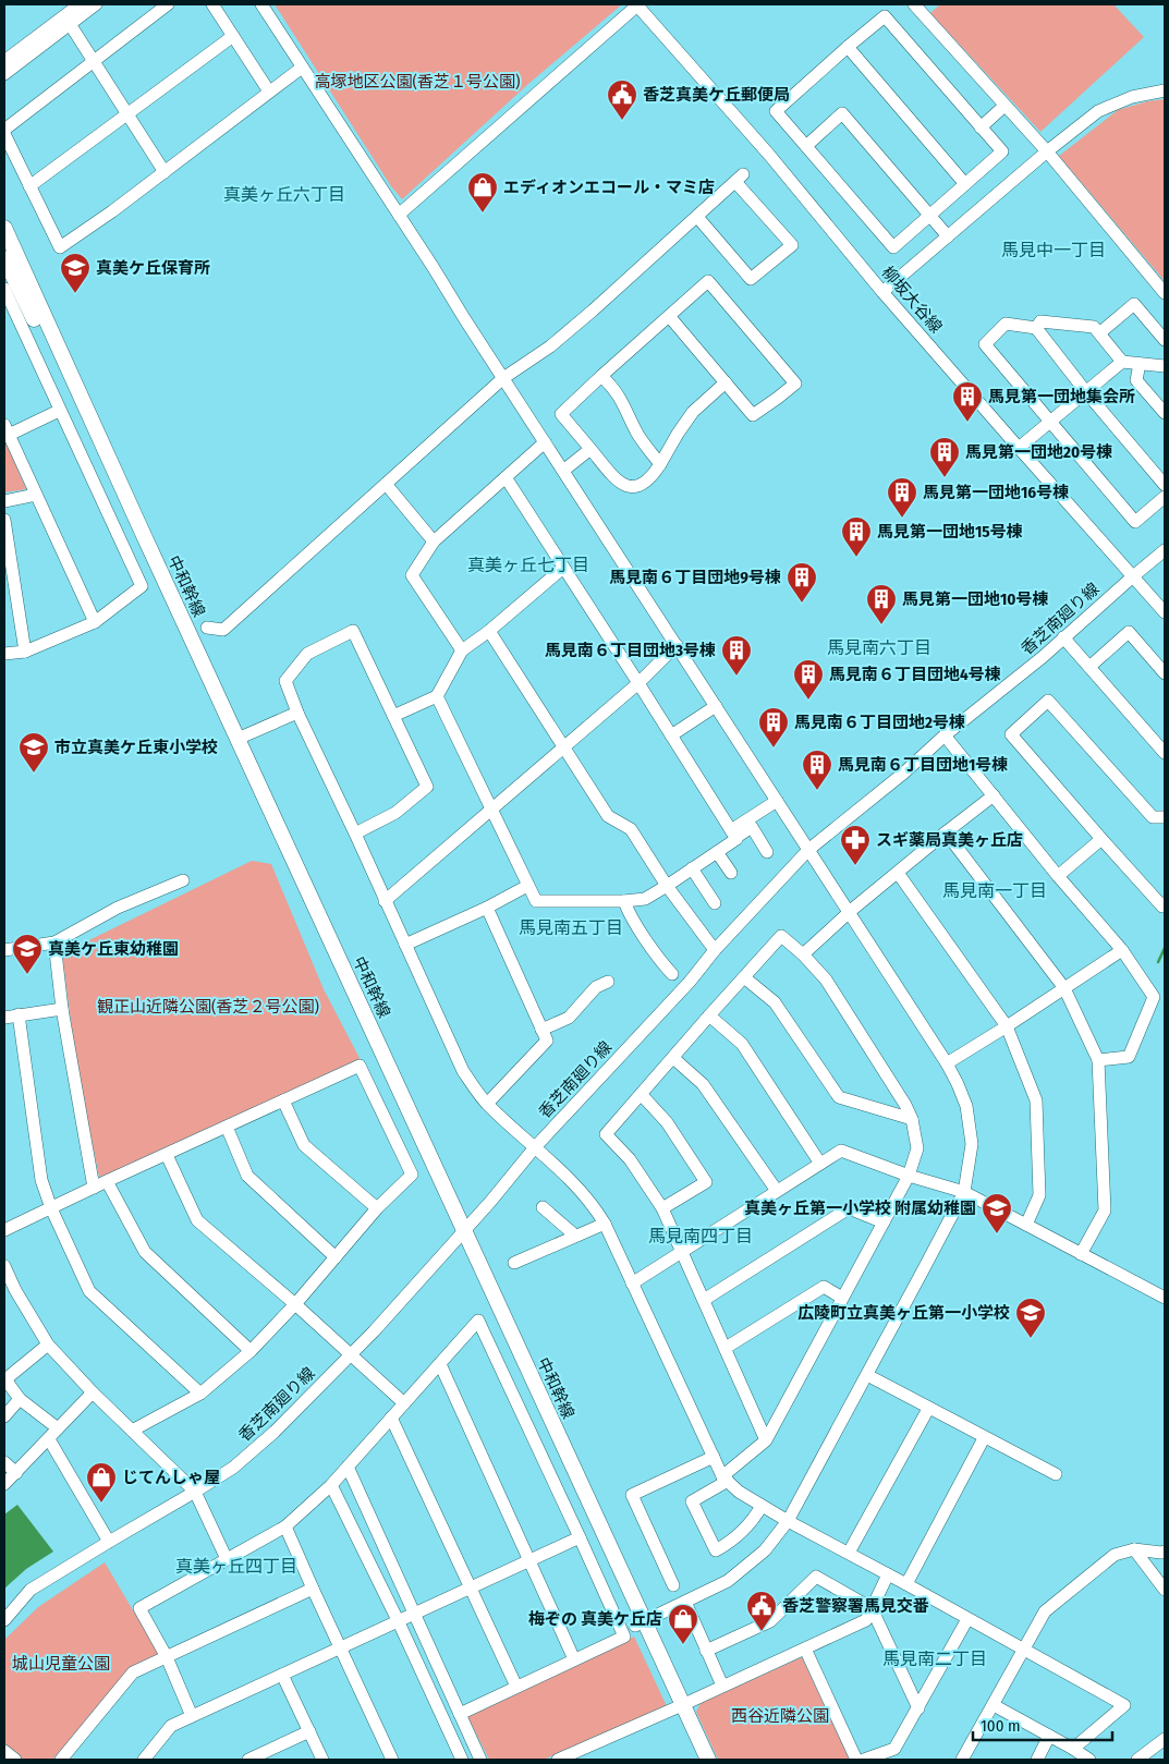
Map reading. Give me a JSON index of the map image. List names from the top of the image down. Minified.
{"streets":{"main road":["中和幹線"],"street":["柳坂大谷線","香芝南廻り線"]},"crossings":[["柳坂大谷線","香芝南廻り線"],["中和幹線","香芝南廻り線"]],"districts":["真美ヶ丘六丁目","馬見中一丁目","真美ヶ丘七丁目","馬見南六丁目","馬見南一丁目","馬見南五丁目","馬見南四丁目","真美ヶ丘四丁目","馬見南二丁目"],"parks":["高塚地区公園(香芝１号公園)","観正山近隣公園(香芝２号公園)","城山児童公園","西谷近隣公園"],"places":{"public building":["香芝真美ケ丘郵便局","香芝警察署馬見交番"],"shop":["エディオンエコール・マミ店","じてんしゃ屋","梅ぞの 真美ケ丘店"],"school or university":["真美ケ丘保育所","市立真美ケ丘東小学校","真美ケ丘東幼稚園","真美ヶ丘第一小学校 附属幼稚園","広陵町立真美ヶ丘第一小学校"],"building":["馬見第一団地集会所","馬見第一団地20号棟","馬見第一団地16号棟","馬見第一団地15号棟","馬見南６丁目団地9号棟","馬見第一団地10号棟","馬見南６丁目団地3号棟","馬見南６丁目団地4号棟","馬見南６丁目団地2号棟","馬見南６丁目団地1号棟"],"pharmacy":["スギ薬局真美ヶ丘店"]},"scale_bar":"100 m"}
